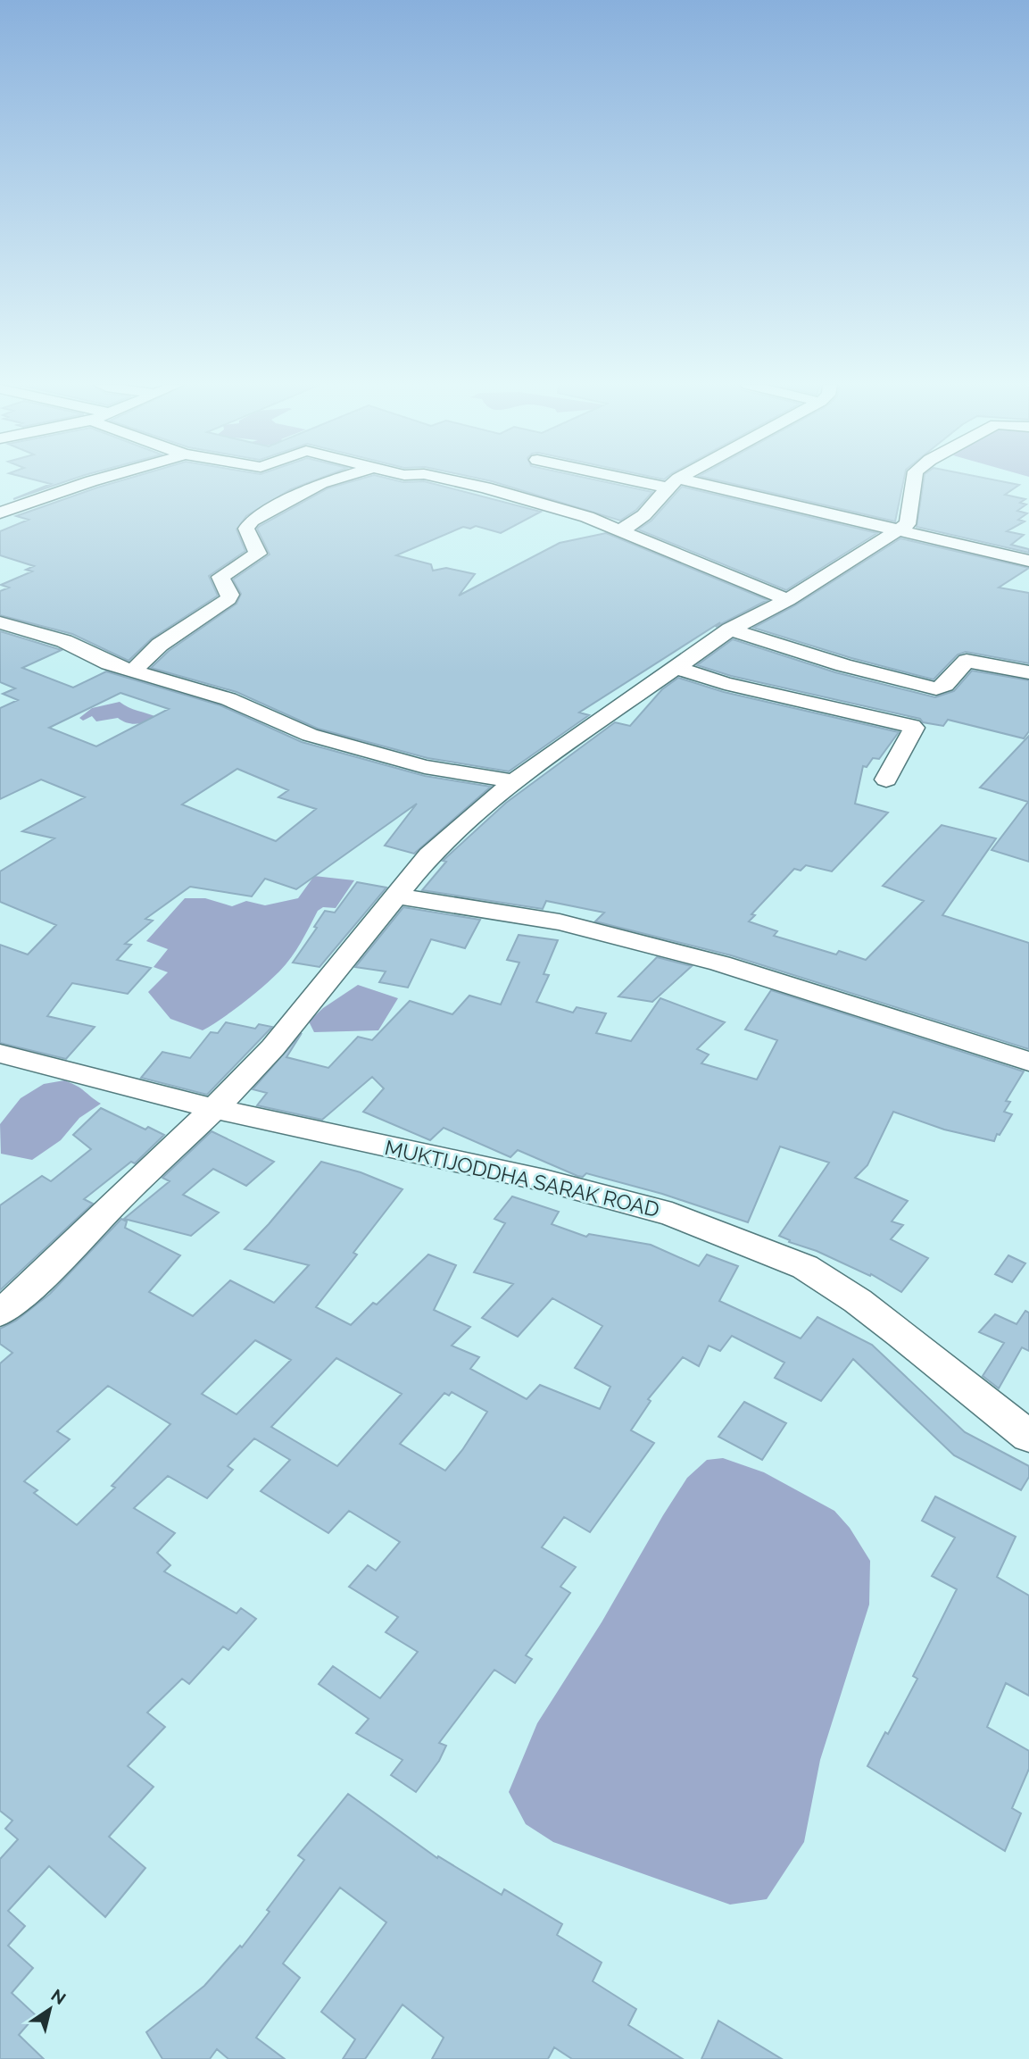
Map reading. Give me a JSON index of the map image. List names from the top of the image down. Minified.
{"streets":{"street":["MUKTIJODDHA SARAK ROAD"]},"north":"top right"}
